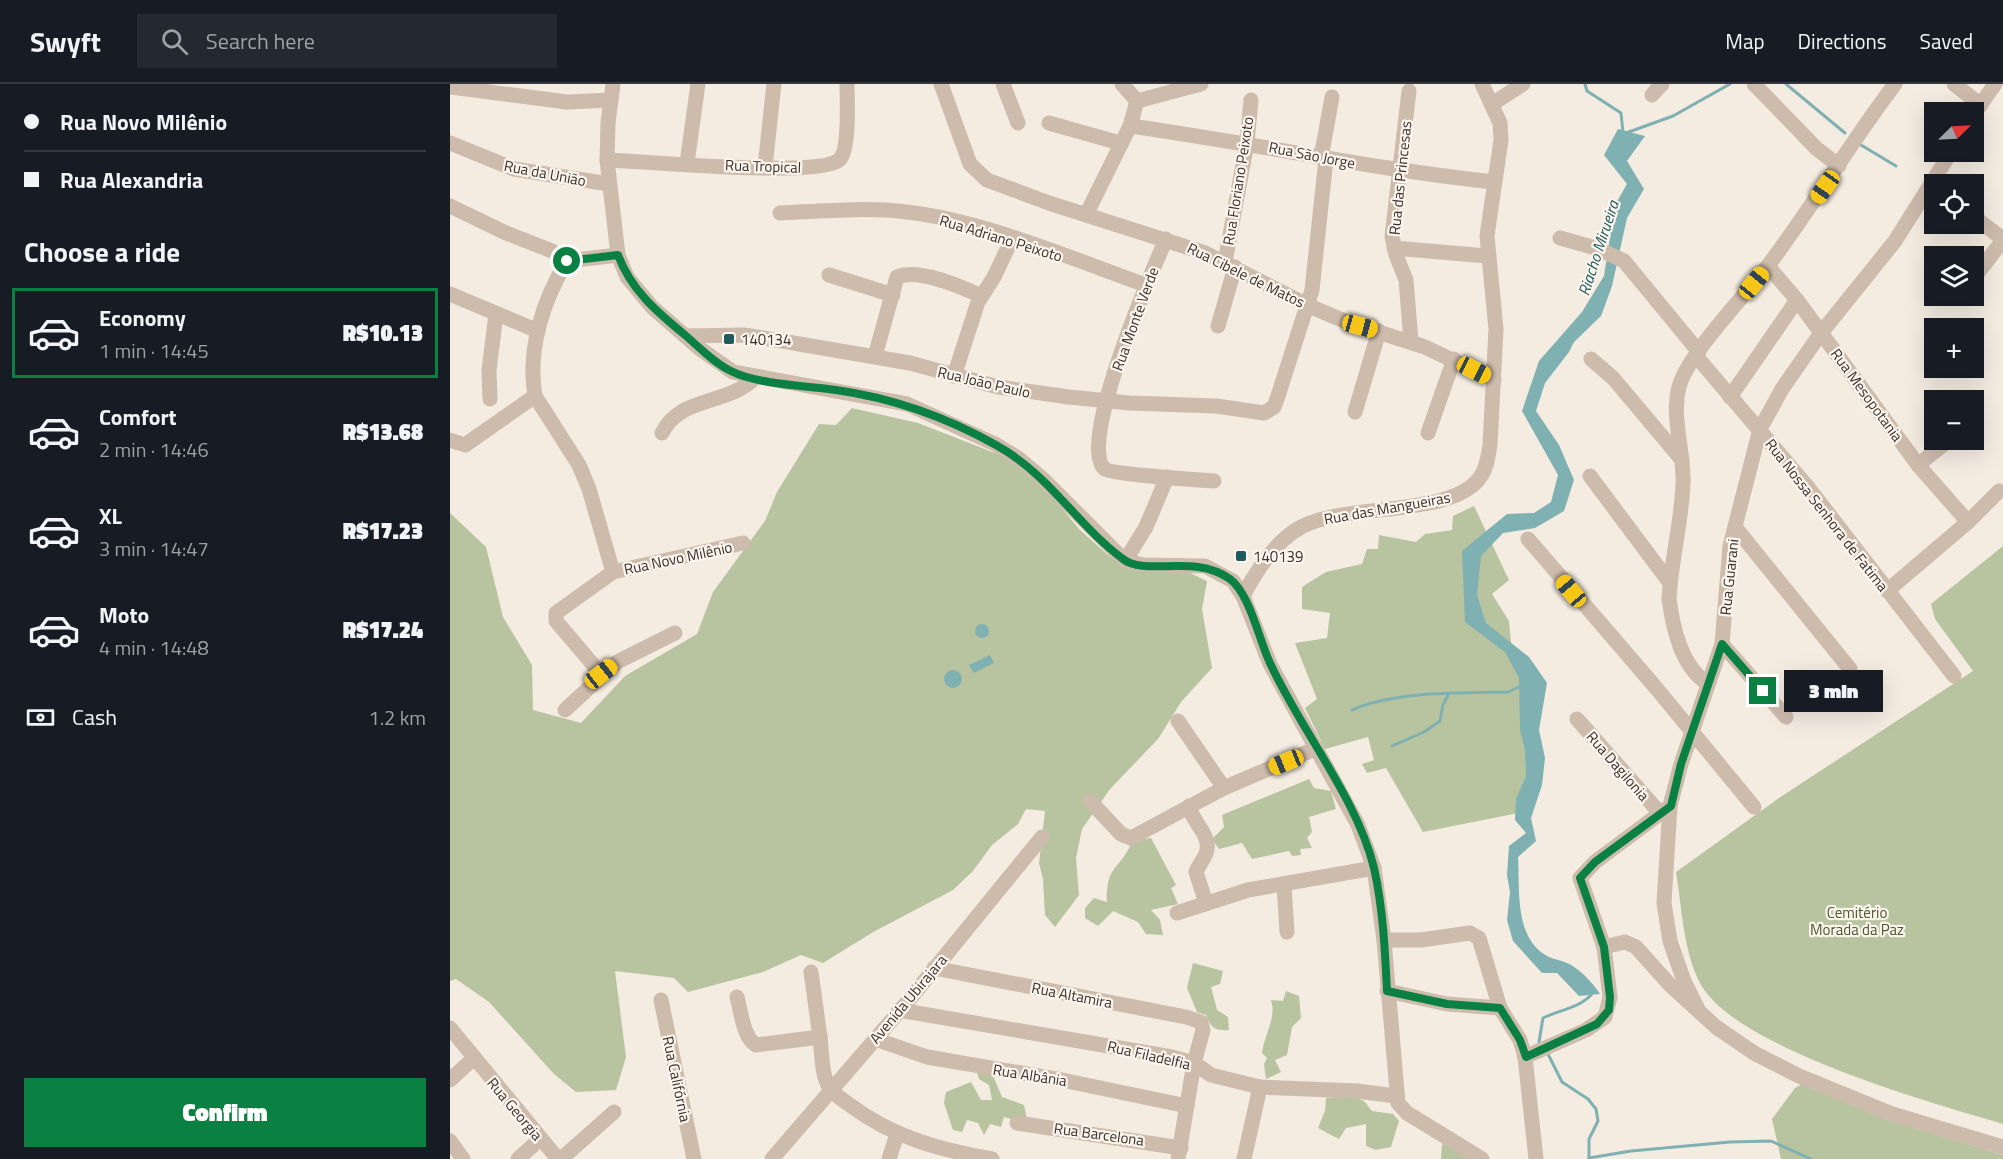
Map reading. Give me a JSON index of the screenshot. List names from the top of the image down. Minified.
{"streets":{"street":["Rua São Jorge","Rua Tropical","Rua da União","Rua das Princesas","Rua Floriano Peixoto","Rua Adriano Peixoto","Rua Cibele de Matos","Rua Monte Verde","Rua João Paulo","Rua Mesopotania","Rua das Mangueiras","Rua Nossa Senhora de Fatima","Rua Novo Milênio","Rua Guarani","Rua Dagilonia","Rua Altamira","Avenida Ubirajara","Rua Filadelfia","Rua Albânia","Rua Califórnia","Rua Georgia","Rua Barcelona"]},"crossings":[["Rua São Jorge","Rua das Princesas"],["Rua São Jorge","Rua Floriano Peixoto"],["Rua São Jorge","Rua das Mangueiras"],["Rua das Princesas","Rua Cibele de Matos"],["Rua Floriano Peixoto","Rua Cibele de Matos"],["Rua Adriano Peixoto","Rua Monte Verde"],["Rua Cibele de Matos","Rua Monte Verde"],["Rua Cibele de Matos","Rua João Paulo"],["Rua Cibele de Matos","Rua das Mangueiras"],["Rua Monte Verde","Rua João Paulo"],["Rua Mesopotania","Rua Guarani"],["Rua Nossa Senhora de Fatima","Rua Guarani"],["Rua Guarani","Rua Dagilonia"],["Rua Altamira","Avenida Ubirajara"],["Rua Altamira","Rua Filadelfia"],["Avenida Ubirajara","Rua Filadelfia"],["Avenida Ubirajara","Rua Albânia"]],"water":["Riacho Mirueira"],"parks":["Cemitério Morada da Paz"],"places":{"transit":["140134","140139"]},"north":"top right","page":{"header":"Swyft","search":"Search here","nav":["Map","Directions","Saved"],"banner":["Rua Novo Milênio","Rua Alexandria"],"map_buttons":["+","−"],"heading":"Choose a ride","list":[{"name":"Economy","note":"1 min · 14:45","value":"R$10.13"},{"name":"Comfort","note":"2 min · 14:46","value":"R$13.68"},{"name":"XL","note":"3 min · 14:47","value":"R$17.23"},{"name":"Moto","note":"4 min · 14:48","value":"R$17.24"}],"bubble":"3 min","pay":["Cash","1.2 km"],"buttons":"Confirm"}}
